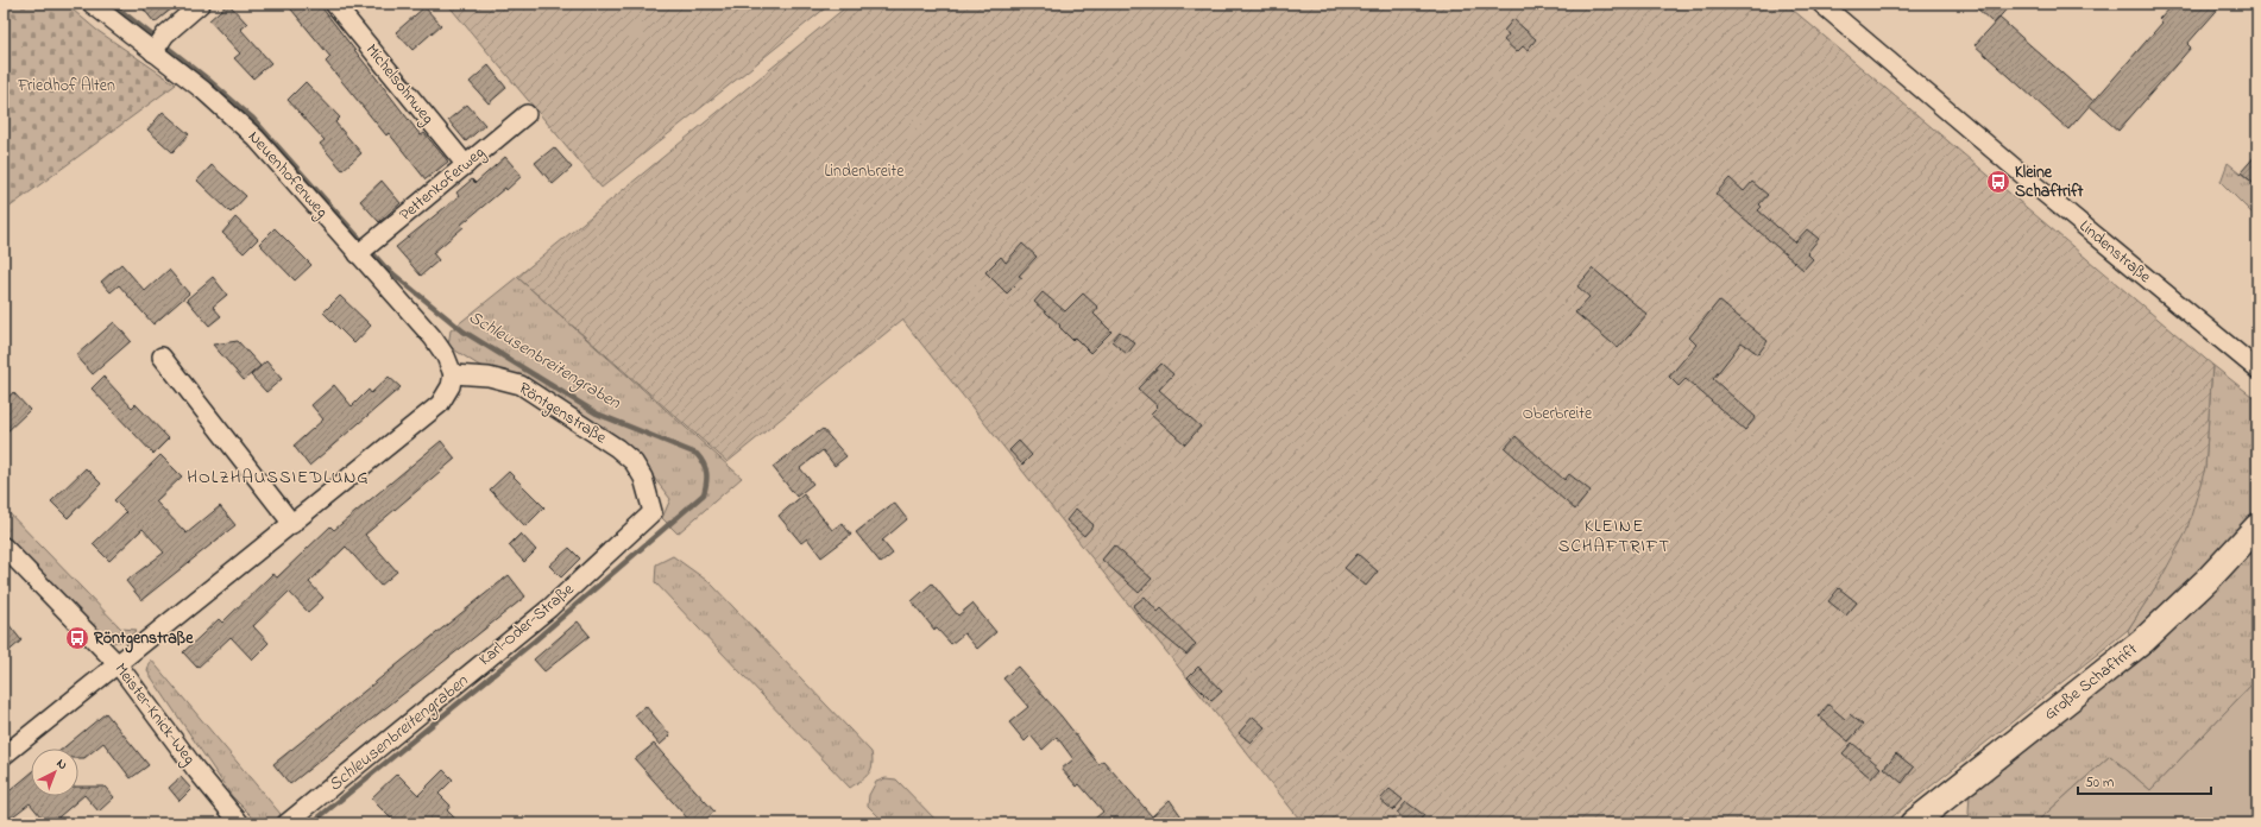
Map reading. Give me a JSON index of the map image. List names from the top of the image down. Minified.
{"streets":{"street":["Michelsohnweg","Neuenhofenweg","Pettenkoferweg","Lindenstraße","Röntgenstraße","Karl-Oder-Straße","Große Schaftrift","Meister-Knick-Weg"]},"crossings":[["Michelsohnweg","Pettenkoferweg"],["Neuenhofenweg","Pettenkoferweg"],["Neuenhofenweg","Röntgenstraße"],["Röntgenstraße","Karl-Oder-Straße"]],"districts":["HOLZHAUSSIEDLUNG","KLEINE SCHAFTRIFT"],"water":["Schleusenbreitengraben"],"parks":["Friedhof Alten","Lindenbreite","Oberbreite"],"places":{"bus stop":["Kleine Schaftrift","Röntgenstraße"]},"scale_bar":"50 m","north":"top right"}
